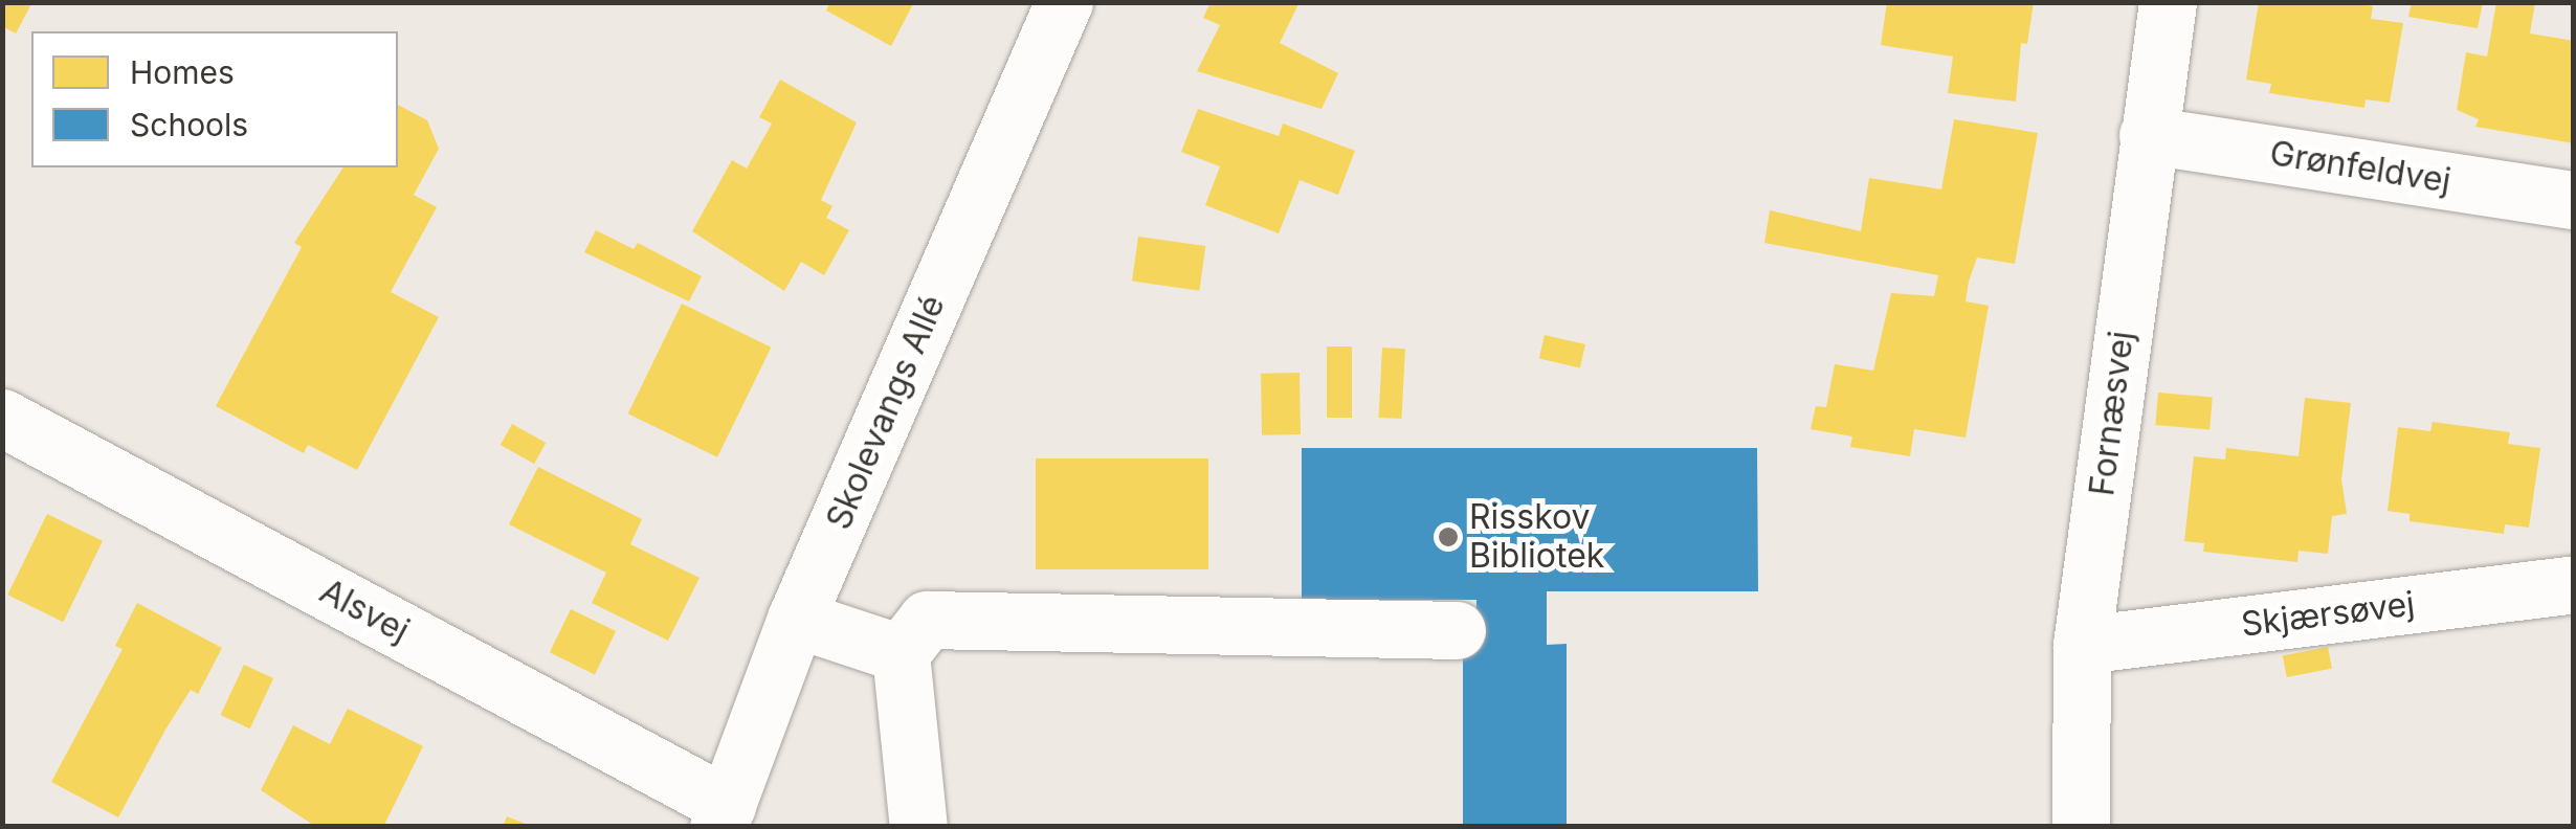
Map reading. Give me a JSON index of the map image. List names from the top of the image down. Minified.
{"streets":{"street":["Grønfeldvej","Skolevangs Allé","Fornæsvej","Alsvej","Skjærsøvej"]},"crossings":[["Grønfeldvej","Fornæsvej"],["Skolevangs Allé","Alsvej"],["Fornæsvej","Skjærsøvej"]],"places":["Risskov Bibliotek"],"legend":["Homes","Schools"]}
